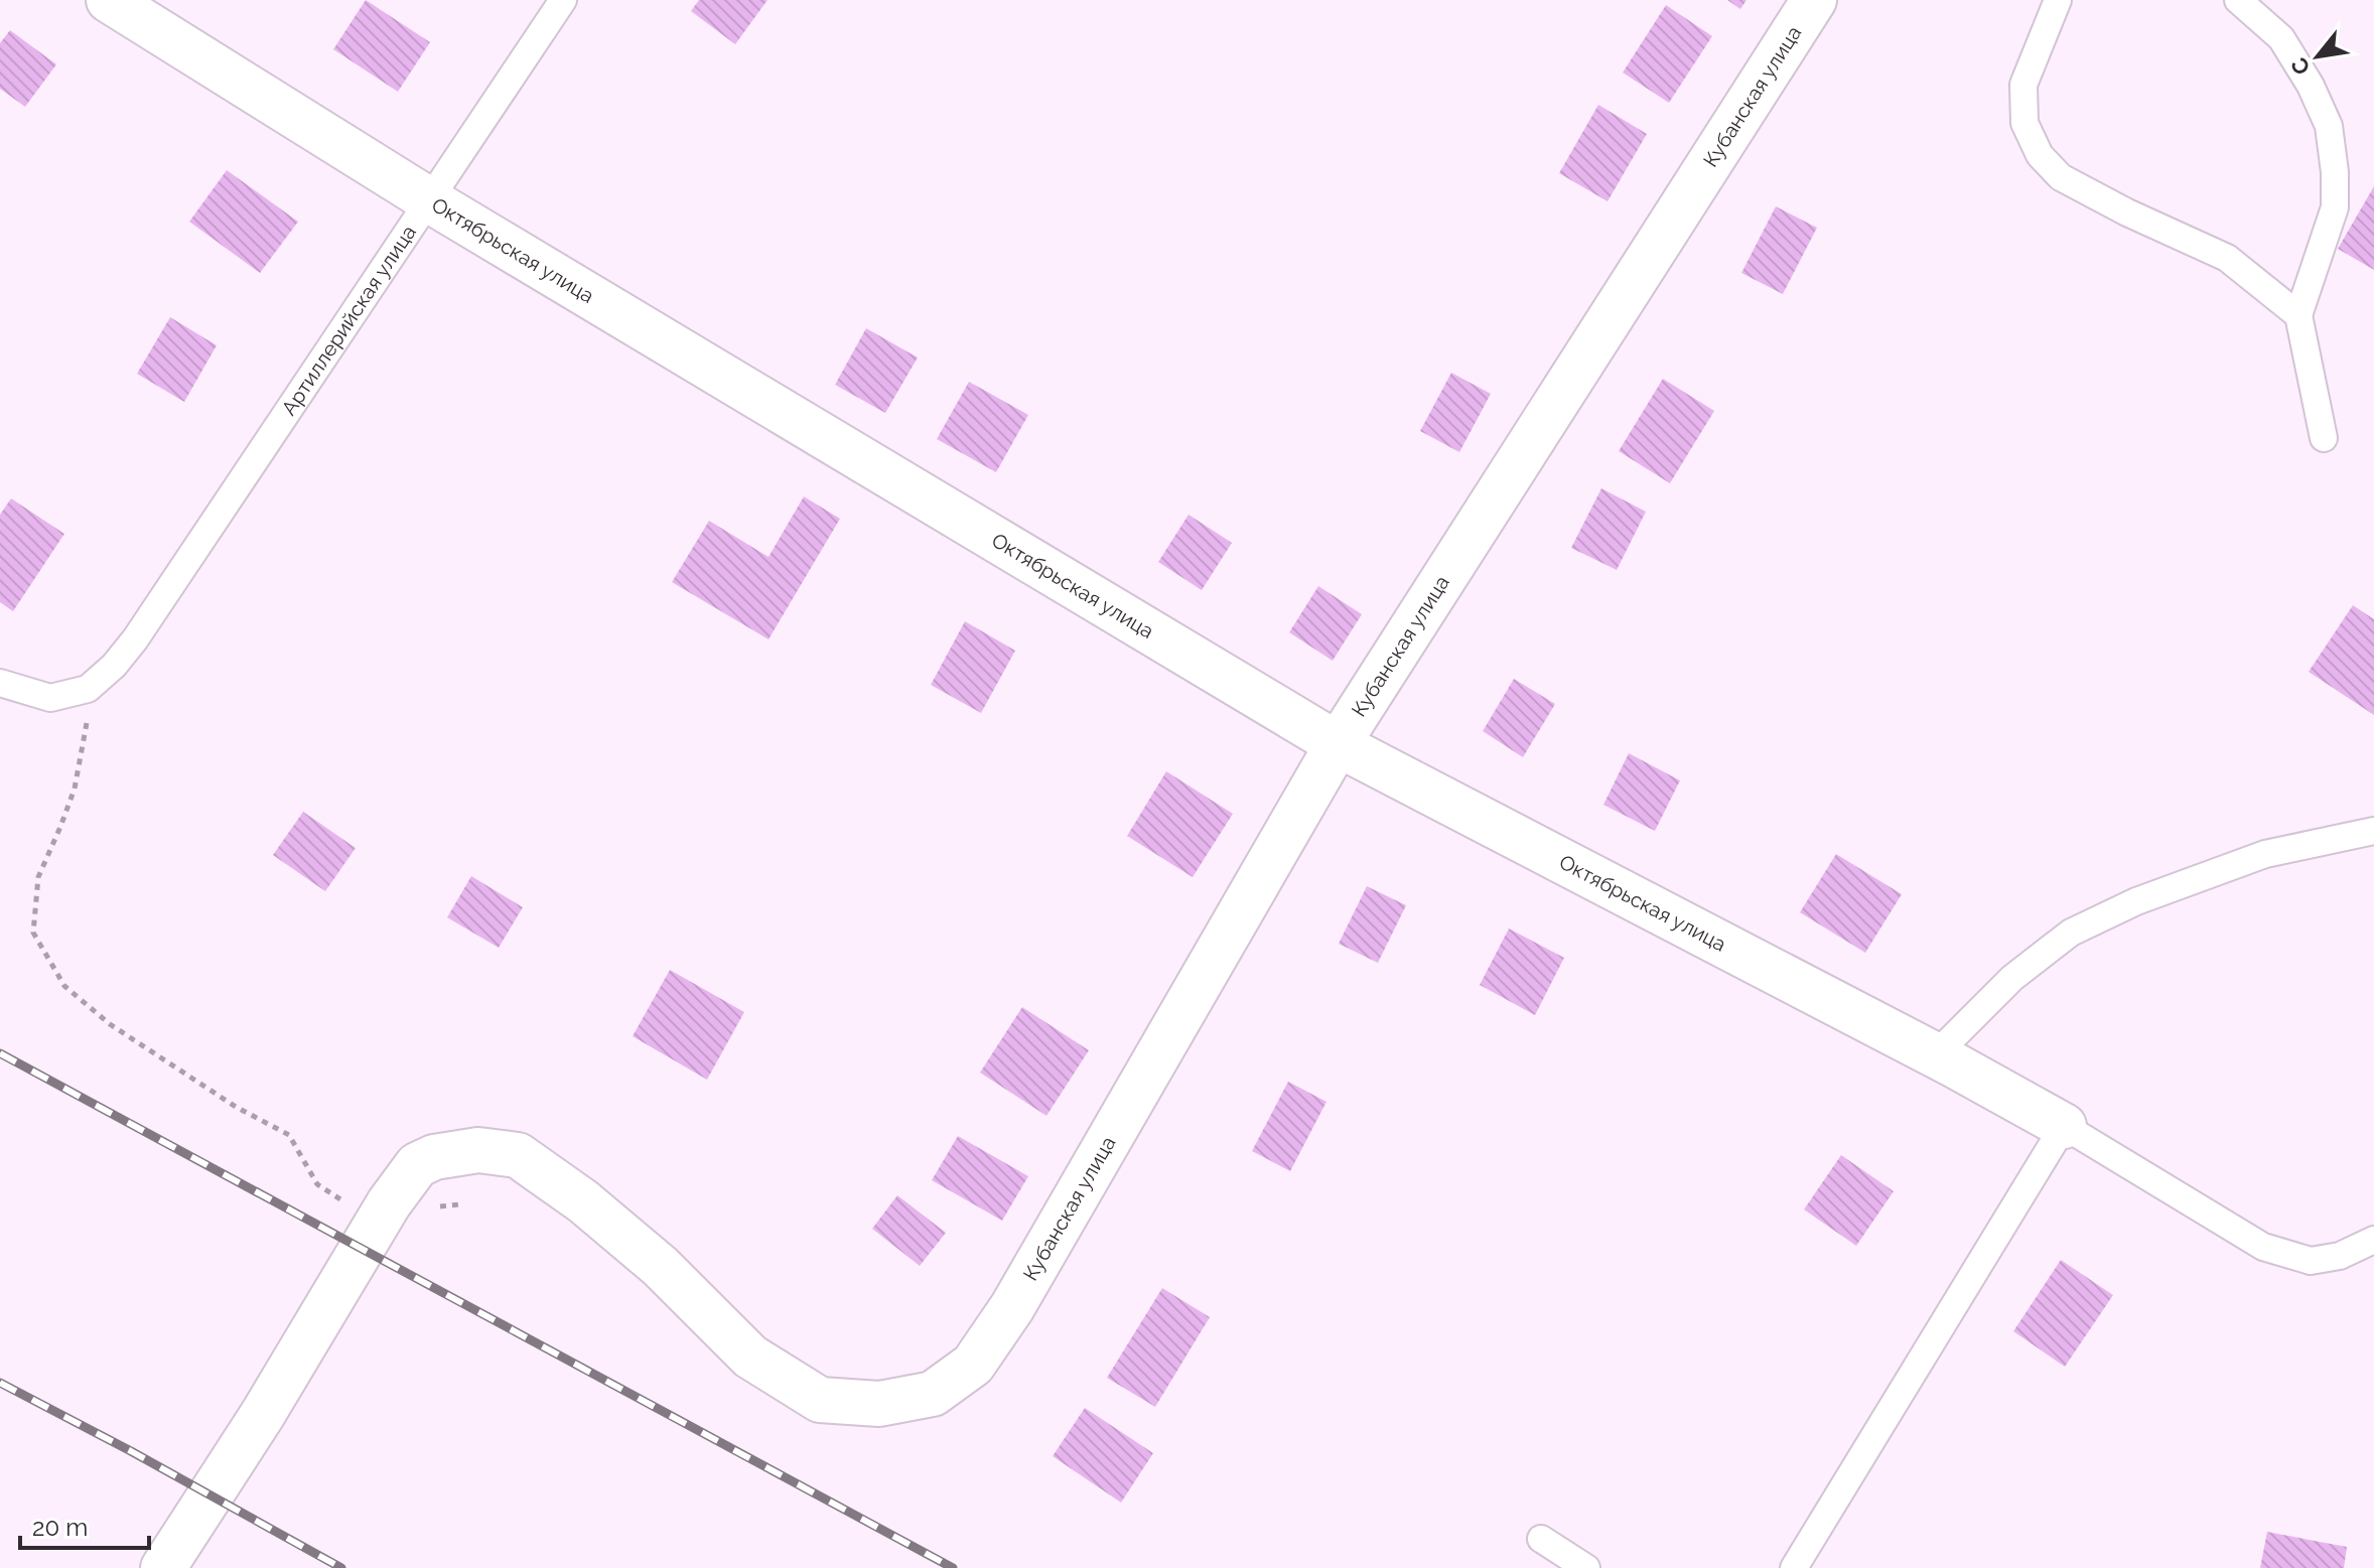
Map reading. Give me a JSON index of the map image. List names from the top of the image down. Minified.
{"streets":{"street":["Кубанская улица","Октябрьская улица"],"lane":["Артиллерийская улица"]},"crossings":[["Кубанская улица","Октябрьская улица"],["Октябрьская улица","Артиллерийская улица"]],"scale_bar":"20 m","north":"bottom left"}
